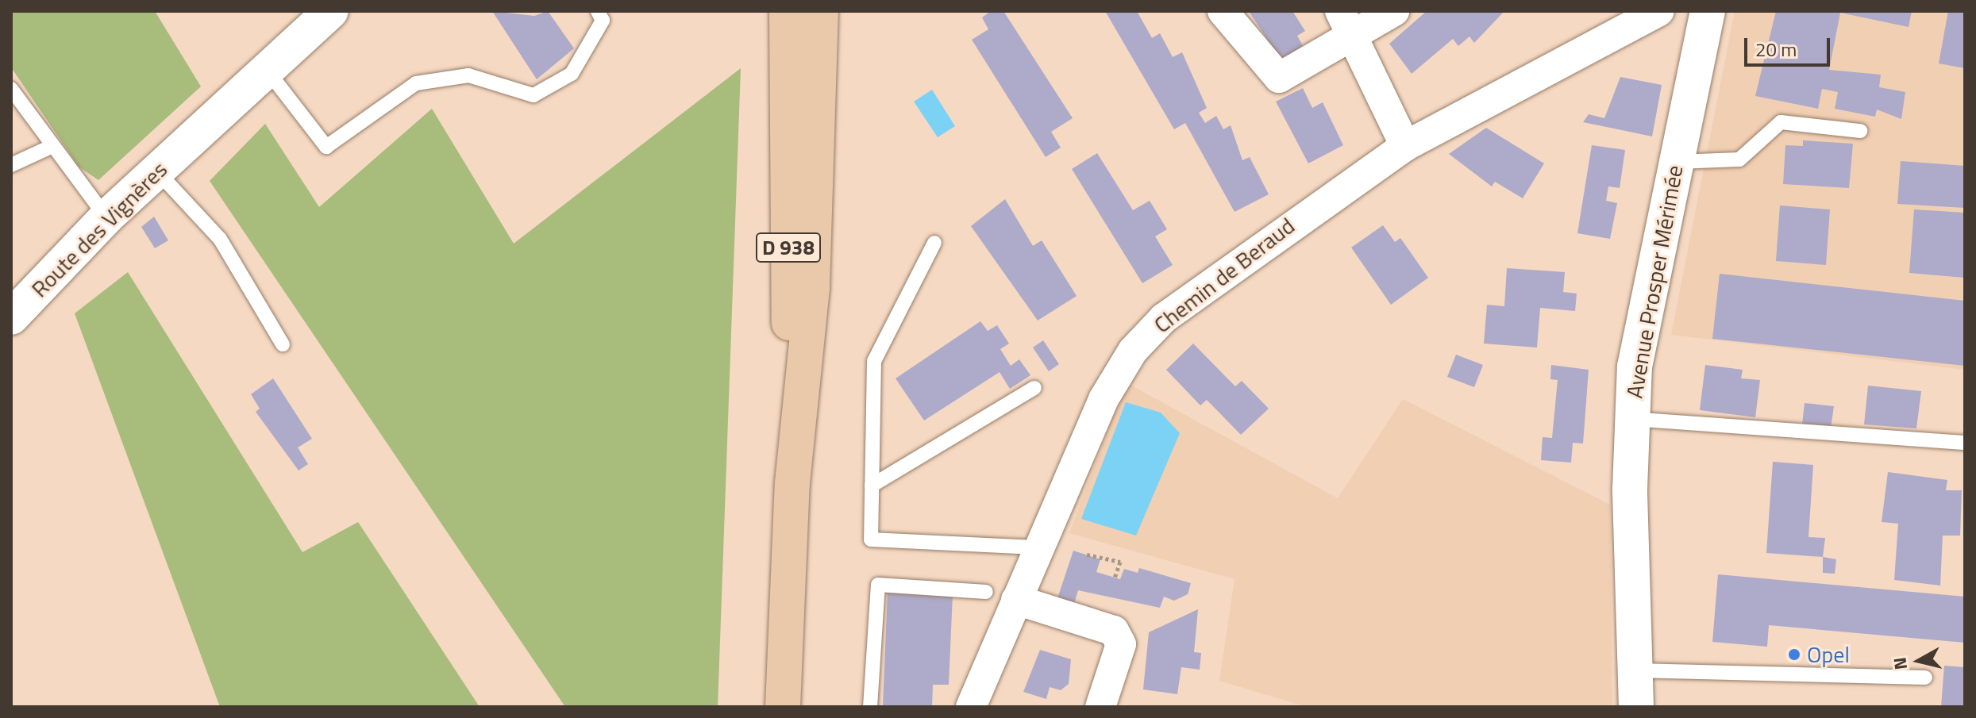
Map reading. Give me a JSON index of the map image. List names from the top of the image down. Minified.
{"streets":{"main road":["Route des Vignères","D 938","Avenue Prosper Mérimée"],"street":["Chemin de Beraud"]},"places":["Opel"],"scale_bar":"20 m","north":"left"}
